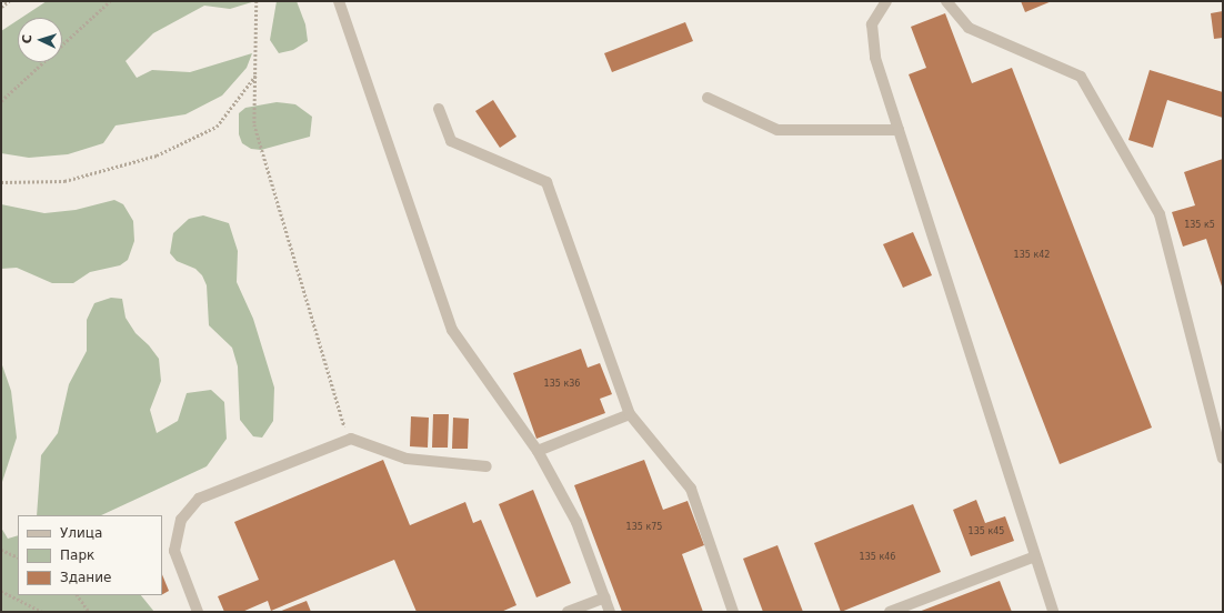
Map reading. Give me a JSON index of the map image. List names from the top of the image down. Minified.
{"house_numbers":["135 к5","135 к42","135 к36","135 к75","135 к45","135 к46"],"legend":["Улица","Парк","Здание"],"north":"left"}
